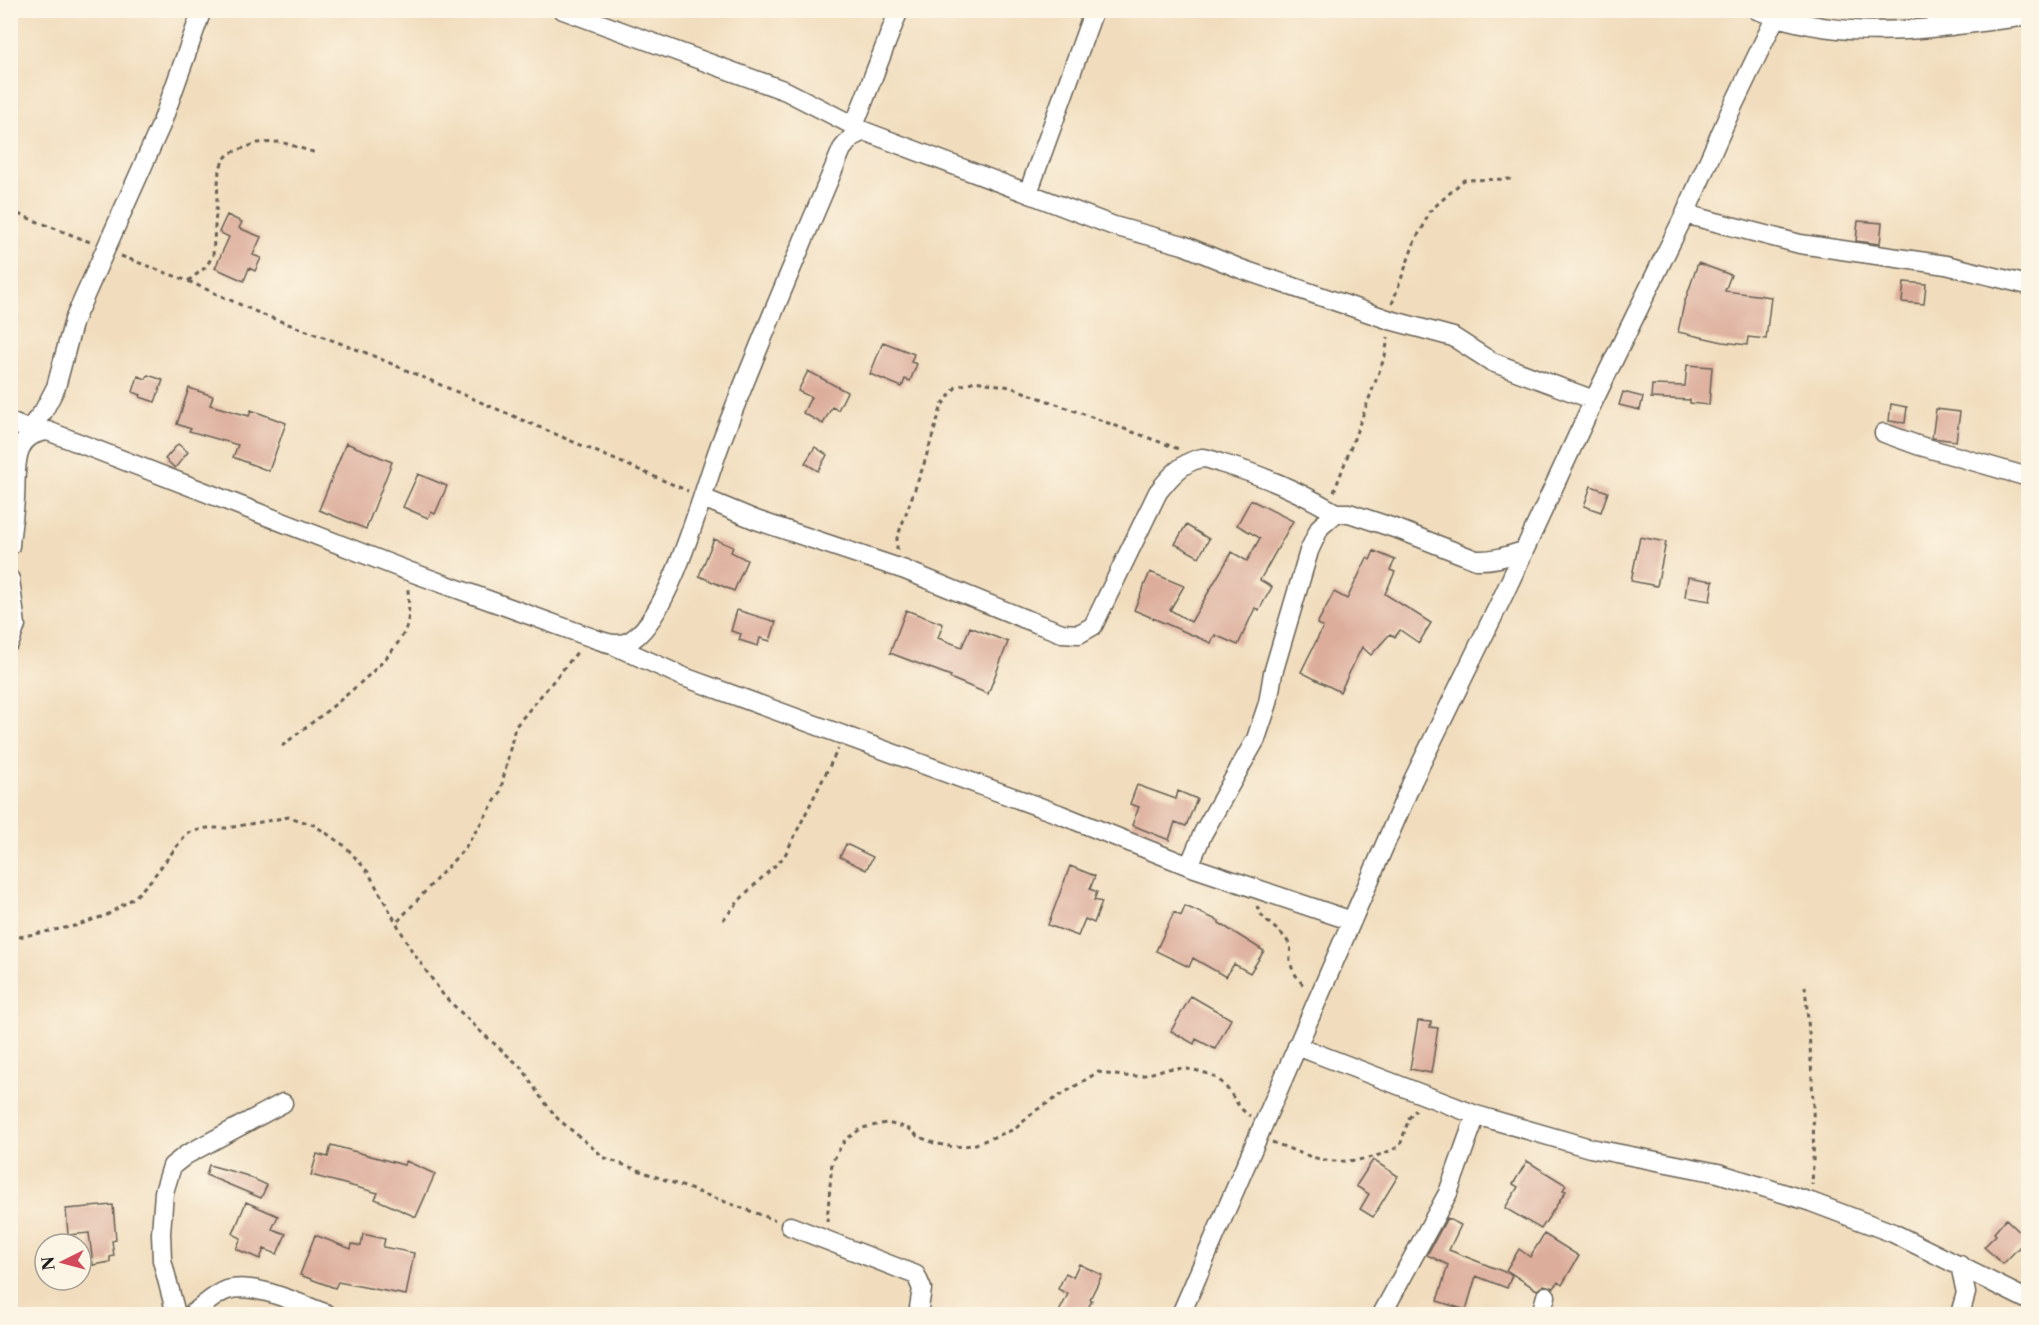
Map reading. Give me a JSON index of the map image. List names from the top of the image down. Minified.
{"north":"left"}
